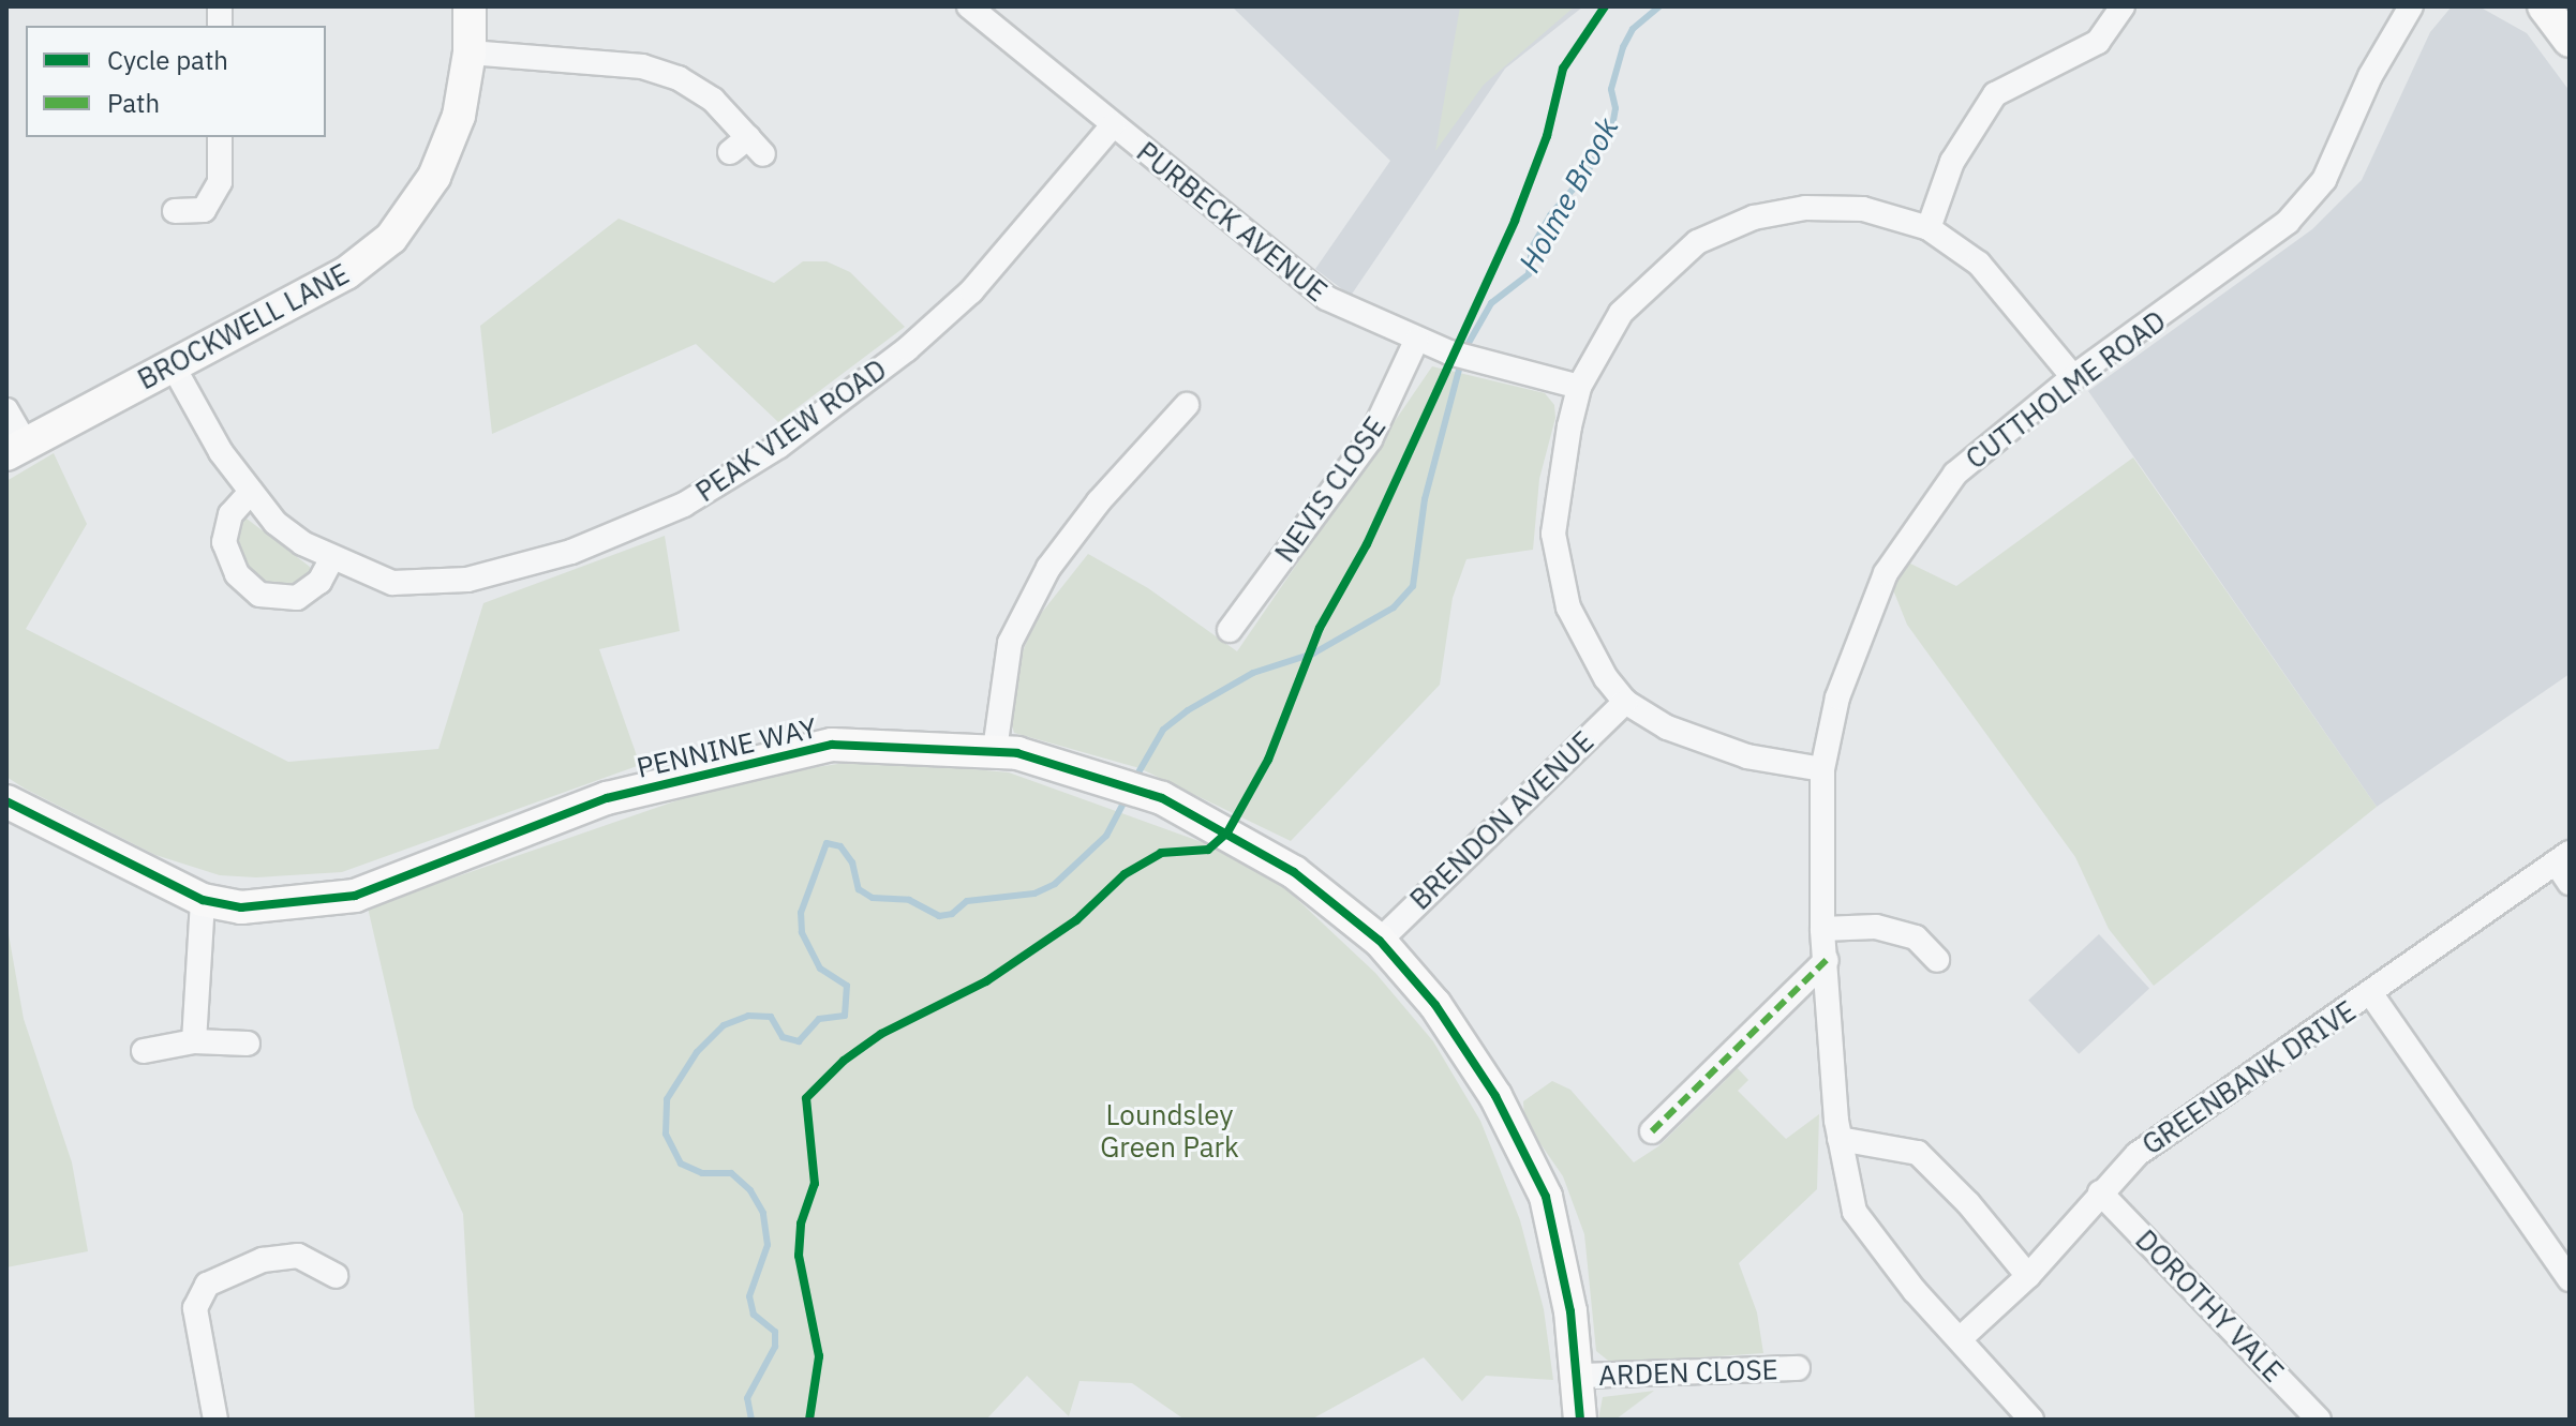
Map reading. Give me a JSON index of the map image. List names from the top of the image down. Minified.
{"streets":{"street":["PURBECK AVENUE","BROCKWELL LANE","CUTTHOLME ROAD","PEAK VIEW ROAD","NEVIS CLOSE","PENNINE WAY","BRENDON AVENUE","GREENBANK DRIVE","DOROTHY VALE","ARDEN CLOSE"]},"crossings":[["PURBECK AVENUE","PEAK VIEW ROAD"],["PURBECK AVENUE","NEVIS CLOSE"],["BROCKWELL LANE","PEAK VIEW ROAD"],["CUTTHOLME ROAD","GREENBANK DRIVE"],["PENNINE WAY","BRENDON AVENUE"],["PENNINE WAY","ARDEN CLOSE"],["GREENBANK DRIVE","DOROTHY VALE"]],"water":["Holme Brook"],"parks":["Loundsley Green Park"],"legend":["Cycle path","Path"]}
